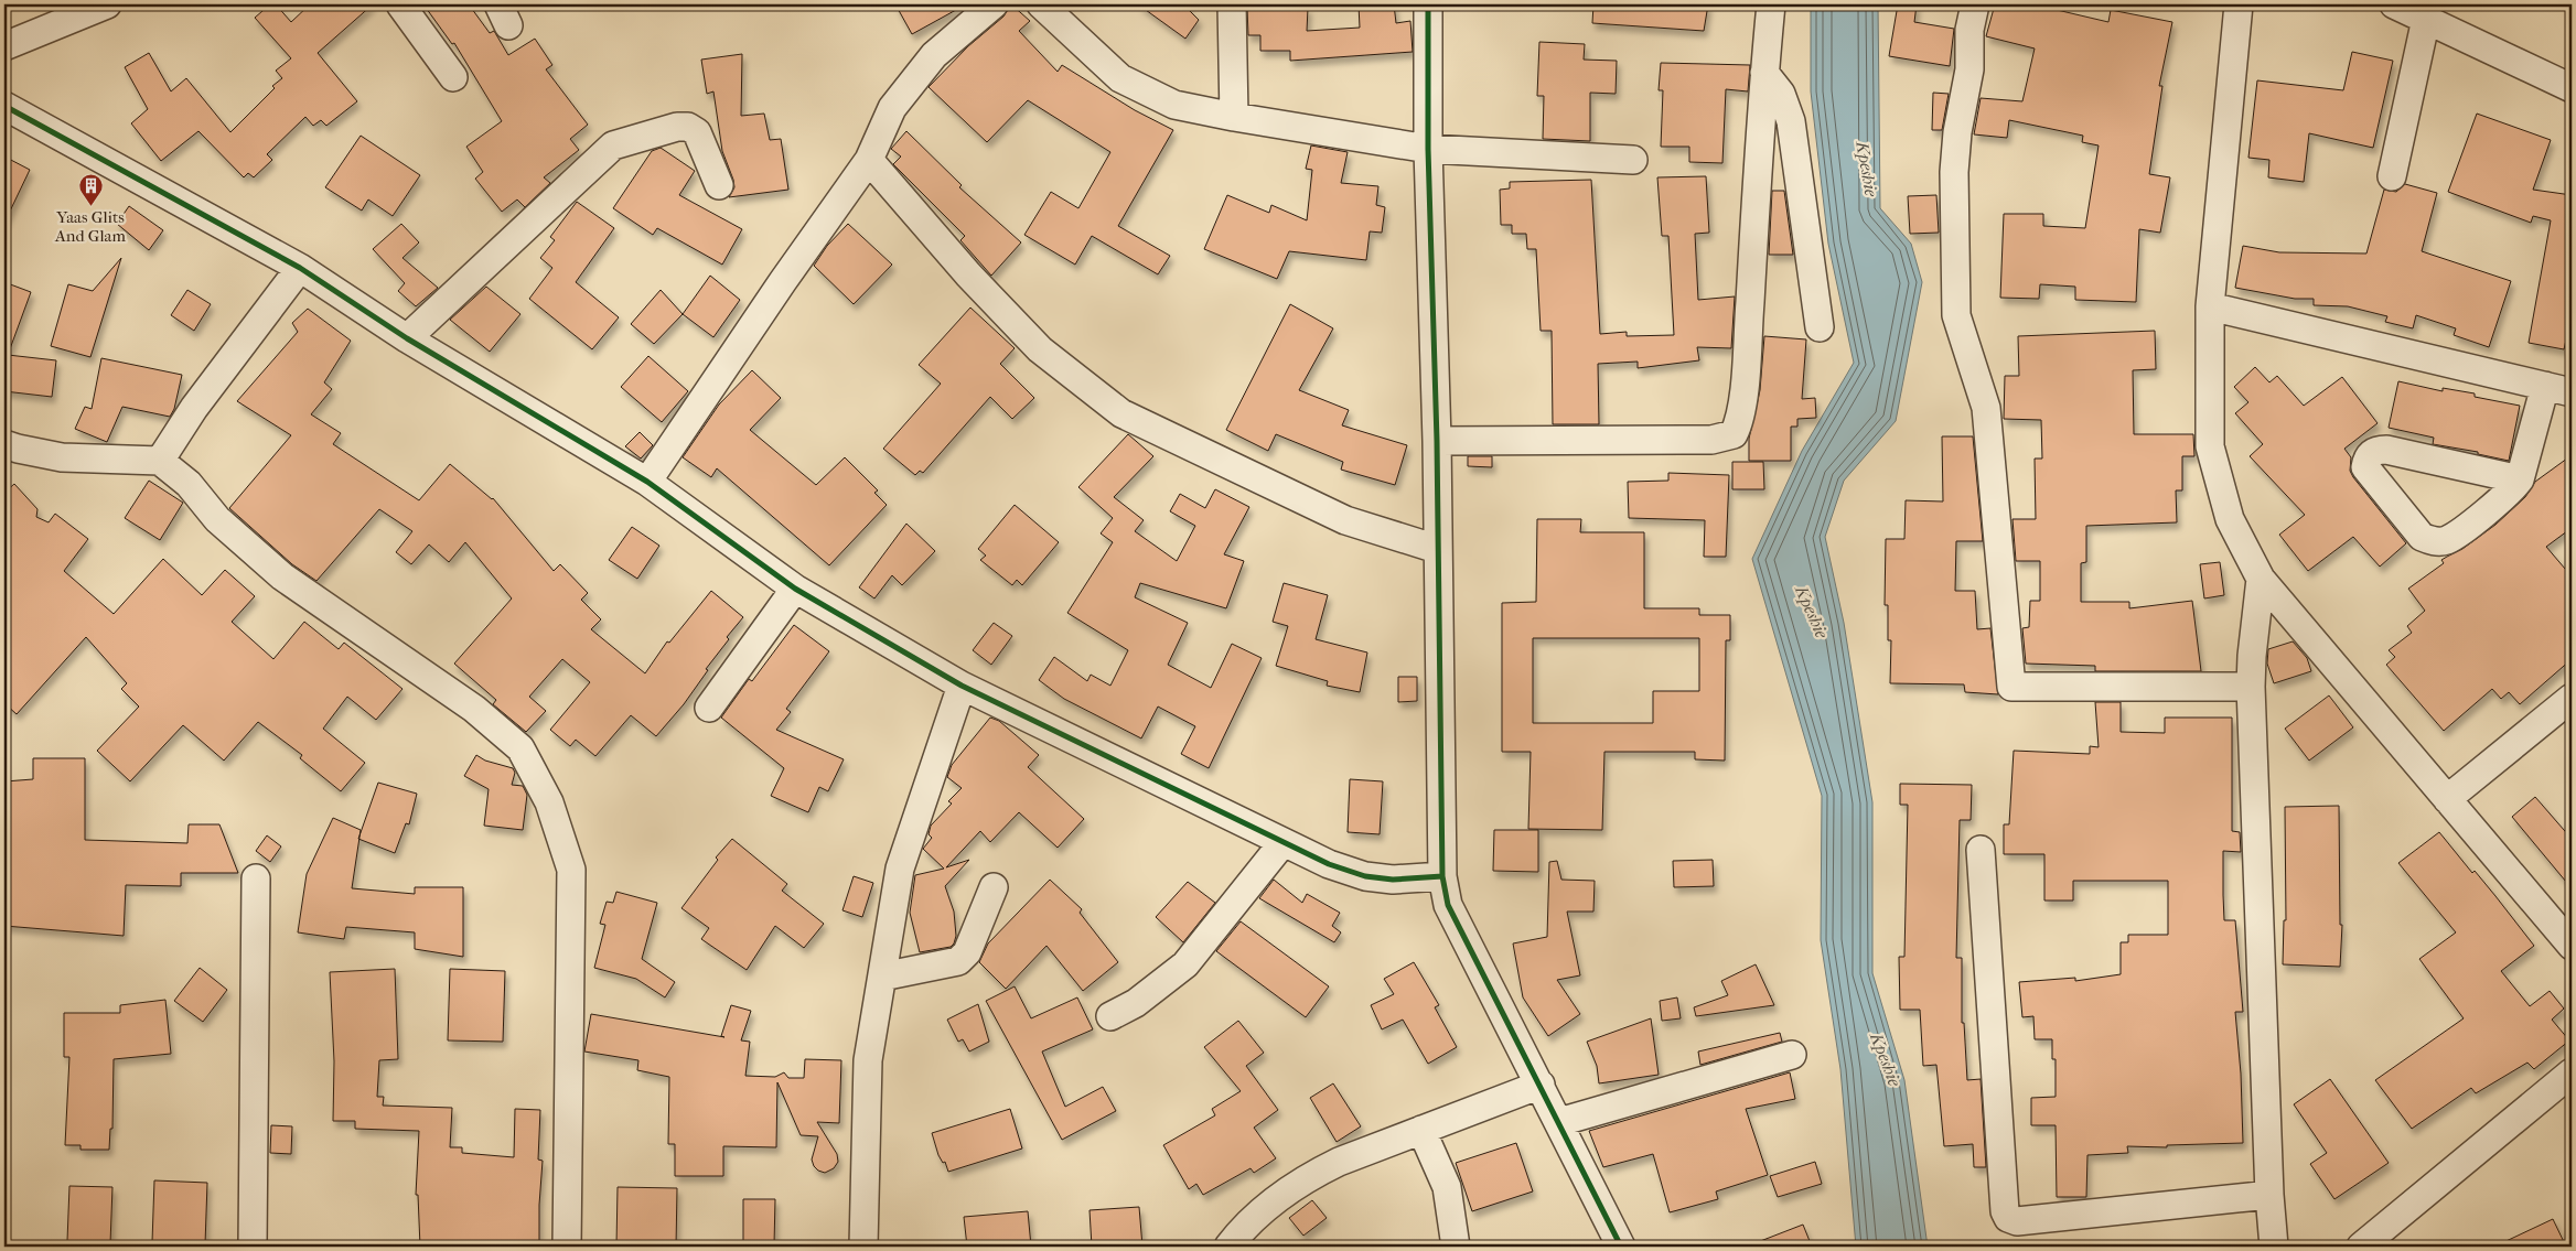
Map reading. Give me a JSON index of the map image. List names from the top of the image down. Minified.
{"water":["Kpeshie"],"places":{"building":["Yaas Glits And Glam"]}}
